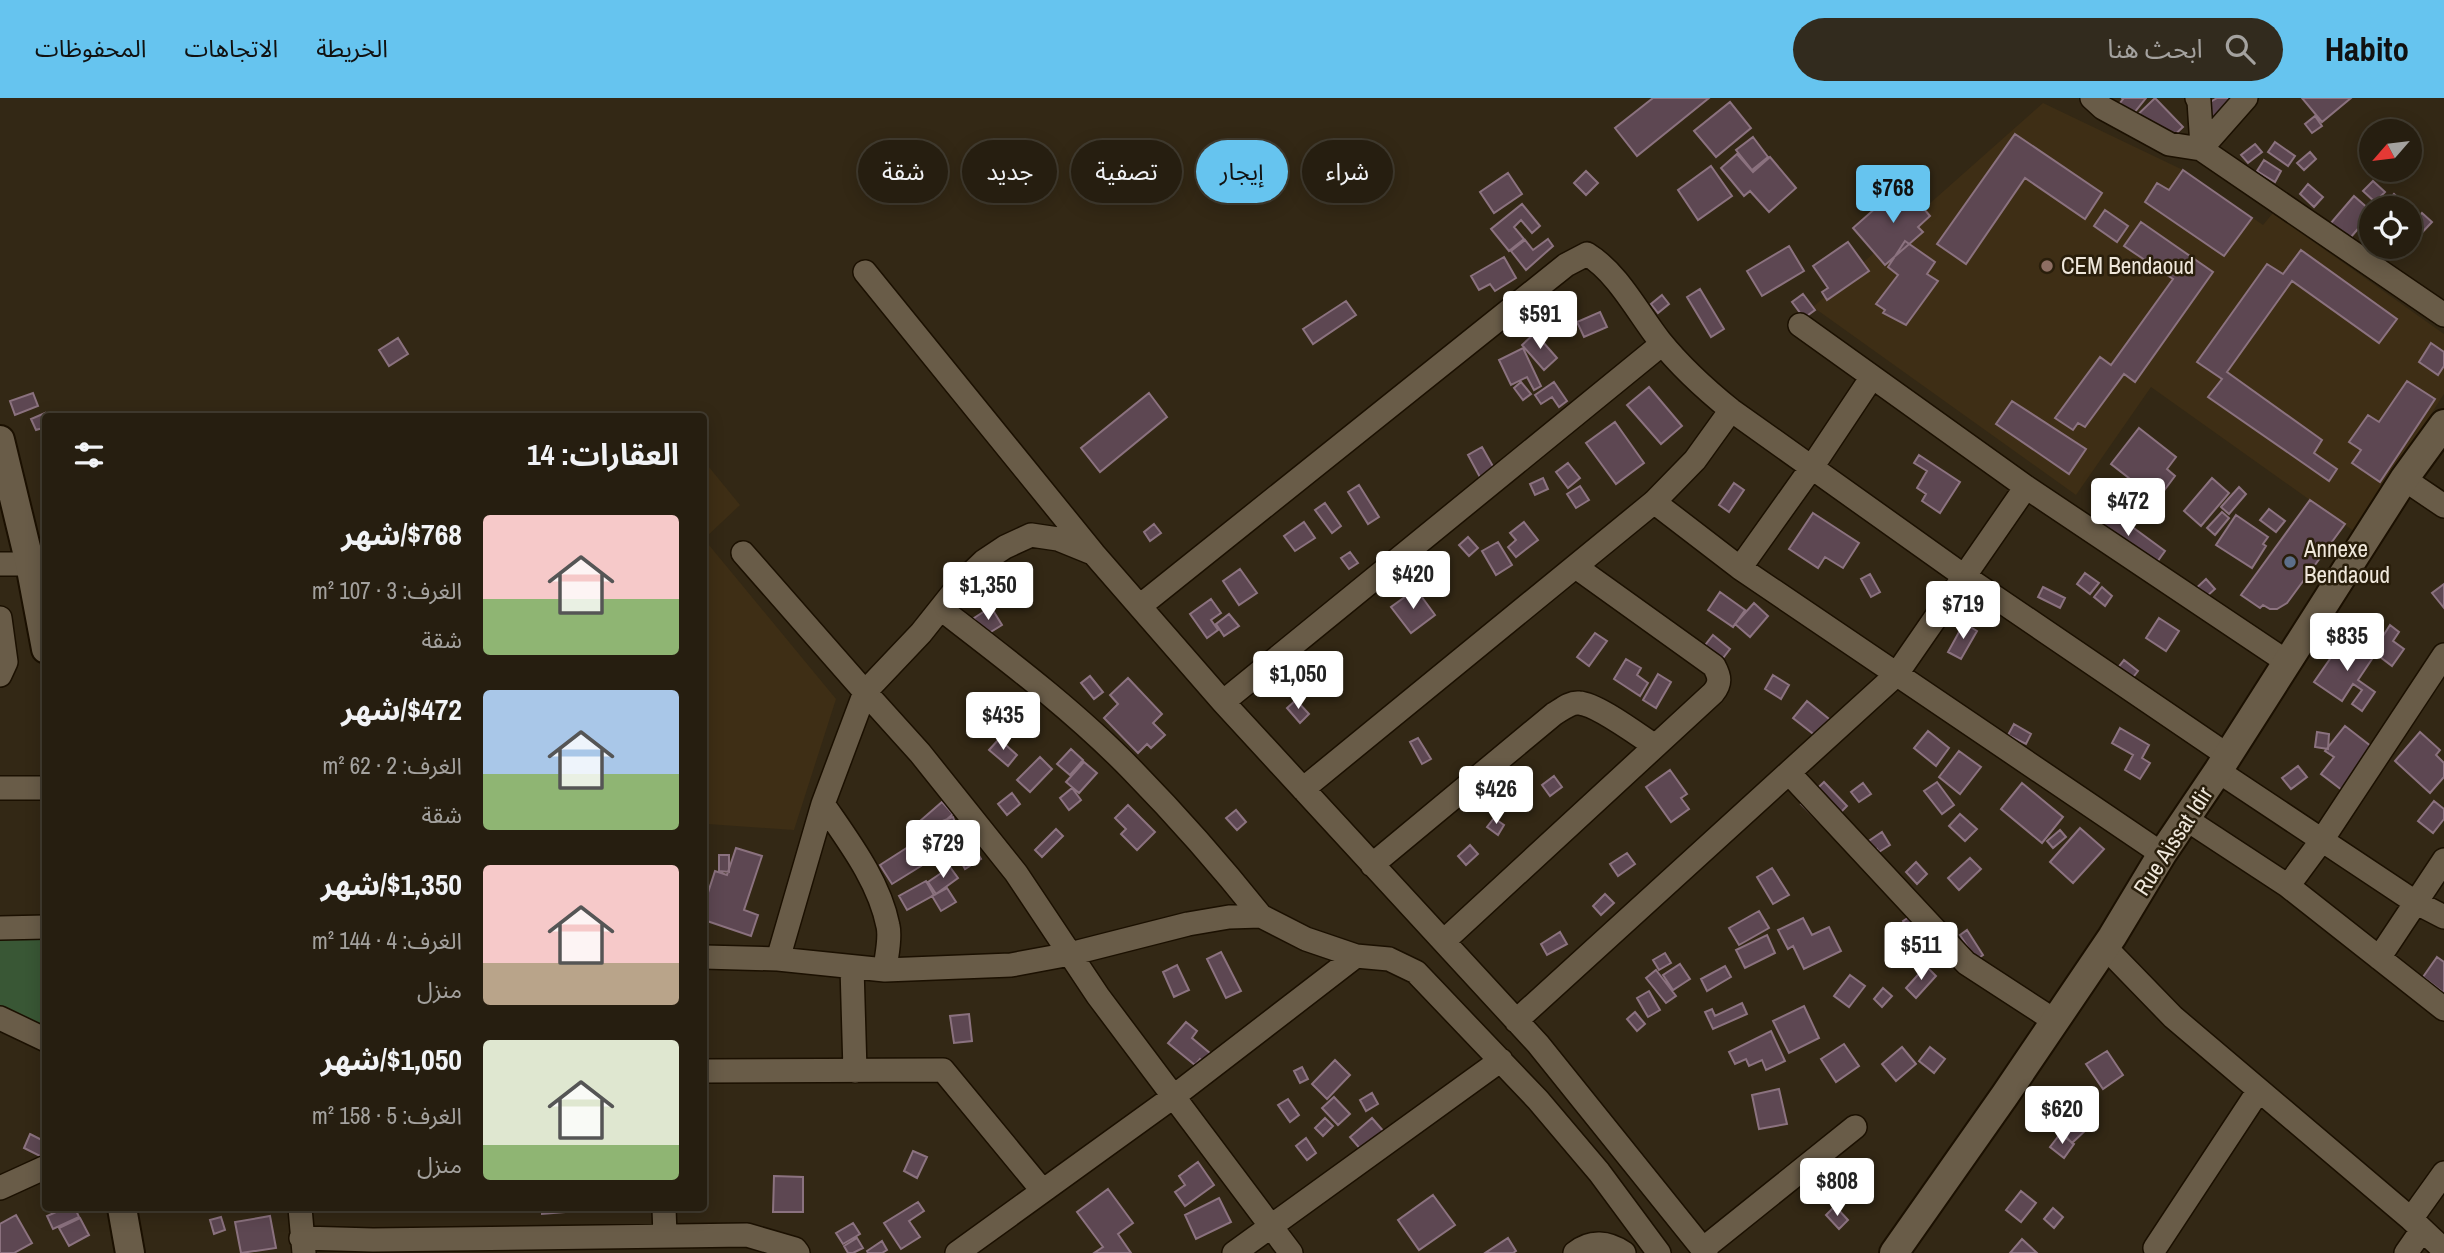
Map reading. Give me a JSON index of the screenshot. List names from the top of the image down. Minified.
{"streets":{"street":["Rue Aissat Idir"]},"places":["CEM Bendaoud","Annexe Bendaoud"],"north":"bottom left","page":{"header":"Habito","search":"ابحث هنا","nav":["الخريطة","الاتجاهات","المحفوظات"],"chip":["شراء","إيجار","تصفية","جديد","شقة"],"price":["$768","$591","$472","$420","$1,350","$719","$835","$1,050","$435","$426","$729","$511","$620","$808"],"heading":"العقارات: 14","list":[{"name":"$768/شهر","note":"الغرف: 3 · 107 m² · شقة"},{"name":"$472/شهر","note":"الغرف: 2 · 62 m² · شقة"},{"name":"$1,350/شهر","note":"الغرف: 4 · 144 m² · منزل"},{"name":"$1,050/شهر","note":"الغرف: 5 · 158 m² · منزل"}]}}
